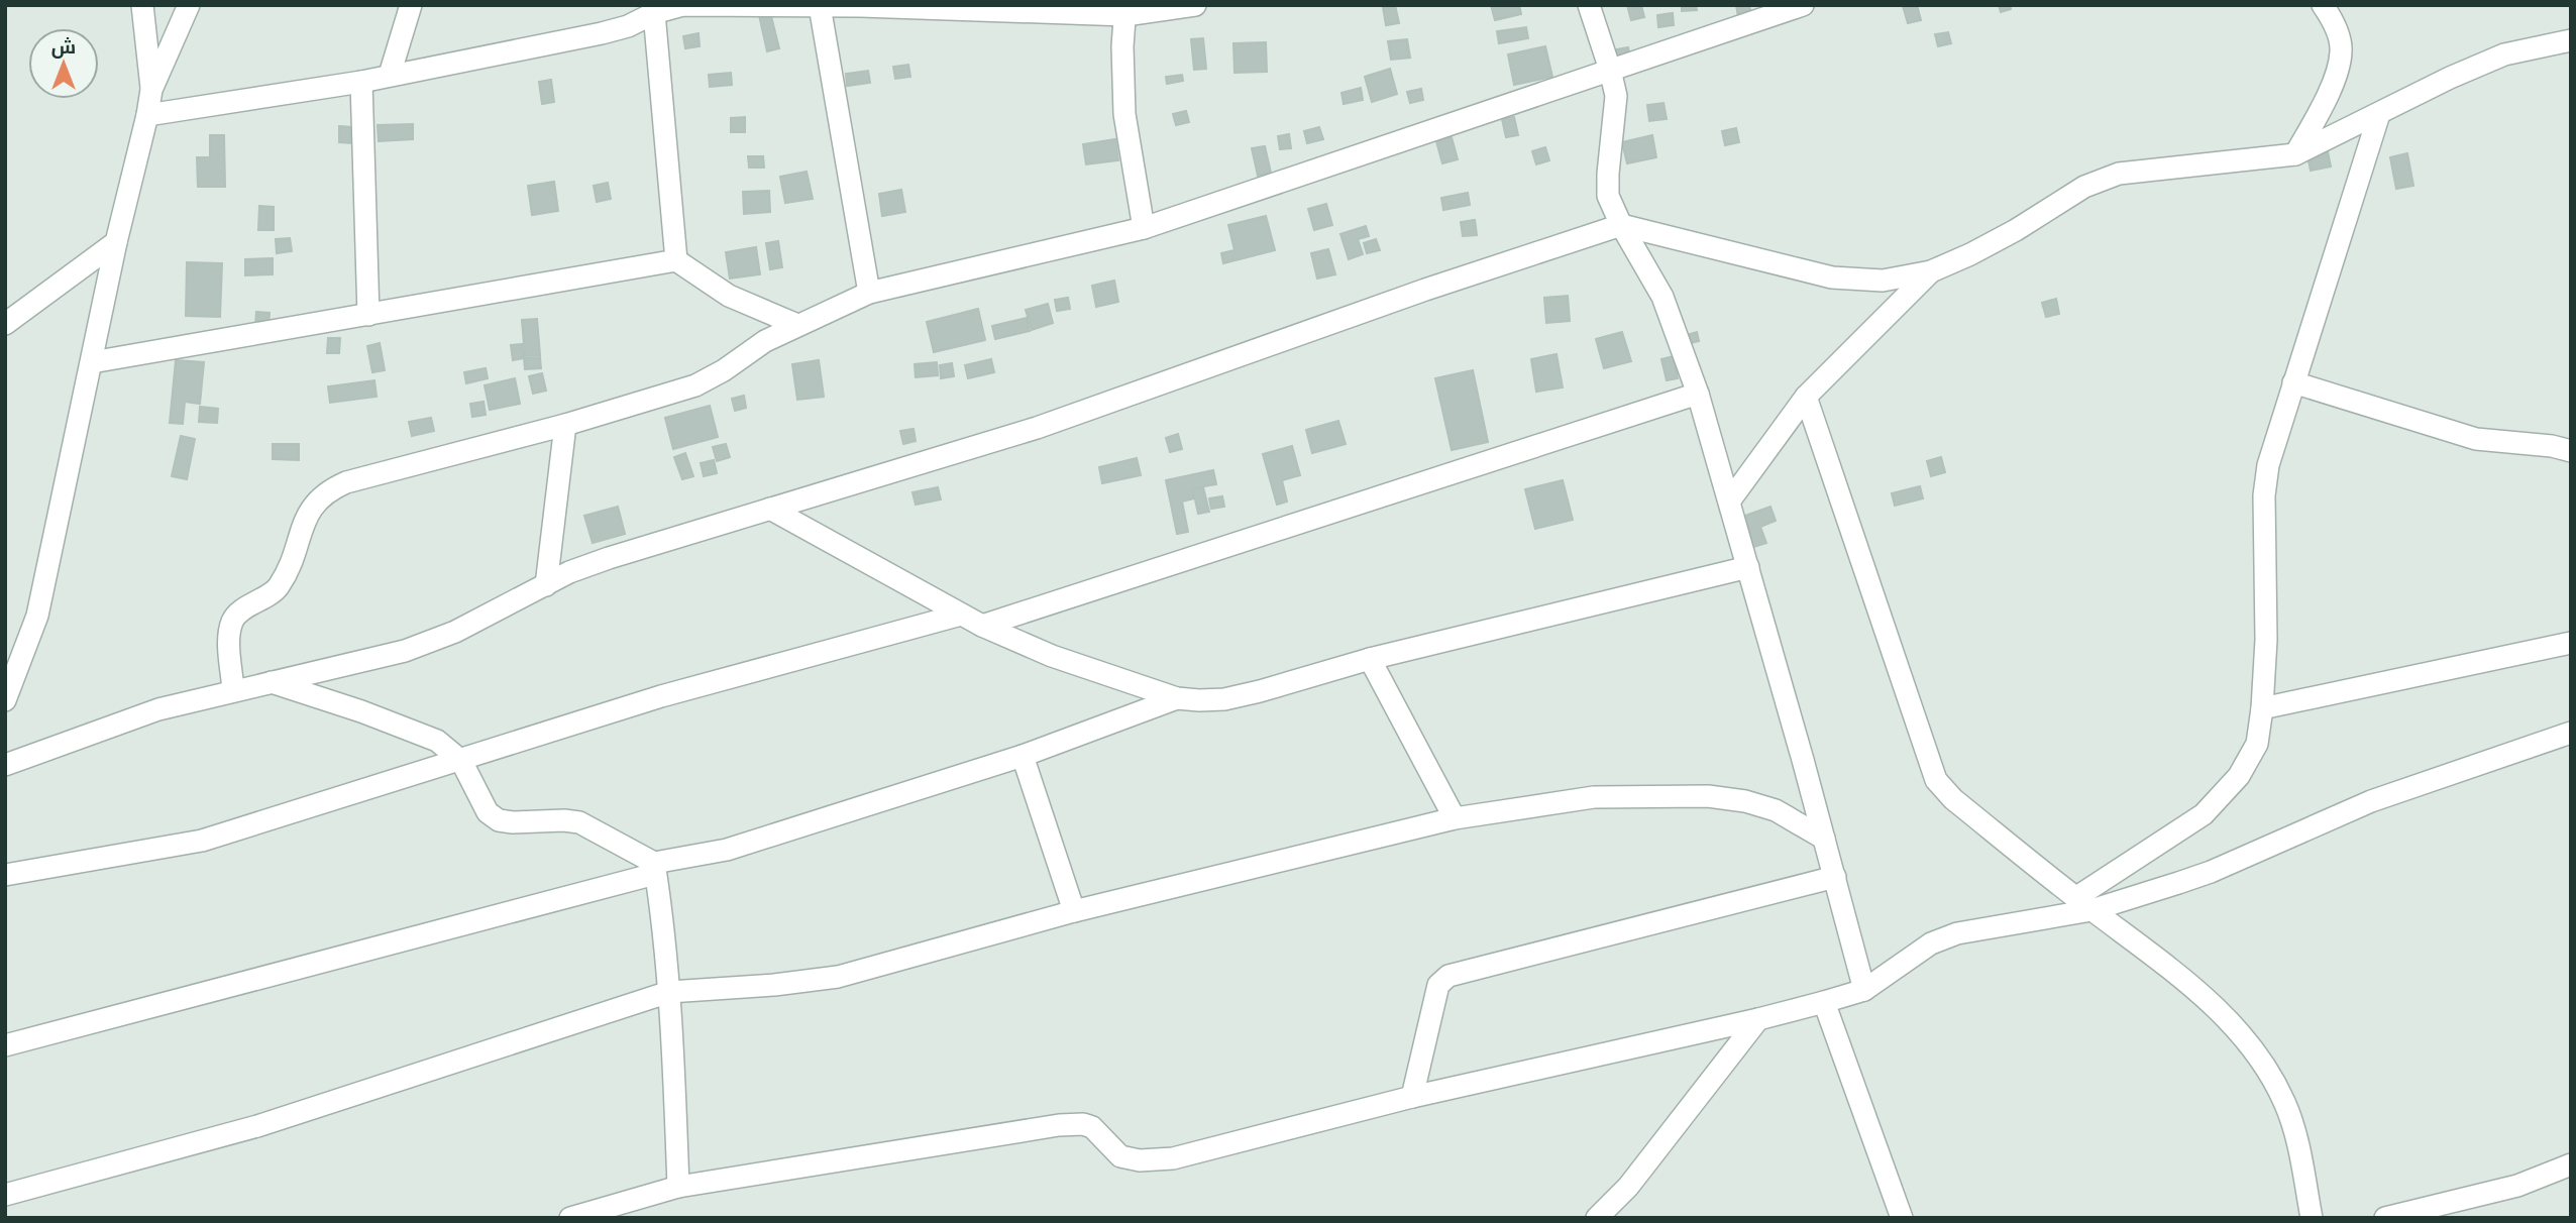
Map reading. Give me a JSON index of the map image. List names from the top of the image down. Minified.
{"north":"top"}
